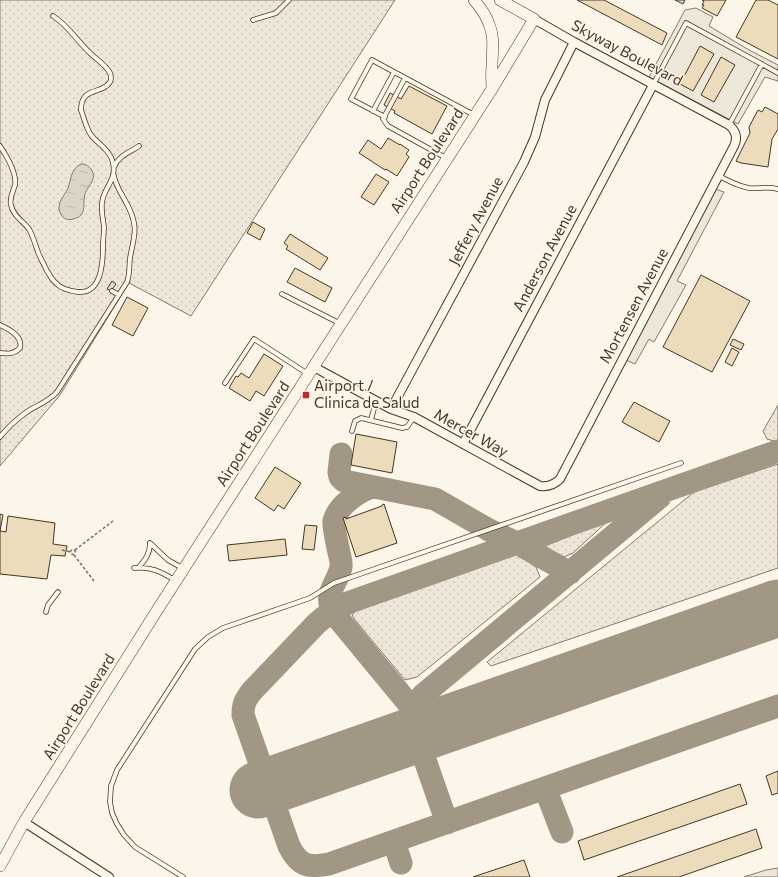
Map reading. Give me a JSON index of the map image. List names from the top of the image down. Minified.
{"streets":{"main road":["Skyway Boulevard","Airport Boulevard"],"street":["Jeffery Avenue","Anderson Avenue","Mortensen Avenue","Mercer Way"]},"crossings":[["Skyway Boulevard","Airport Boulevard"],["Skyway Boulevard","Jeffery Avenue"],["Skyway Boulevard","Anderson Avenue"],["Skyway Boulevard","Mortensen Avenue"],["Airport Boulevard","Mercer Way"],["Jeffery Avenue","Mercer Way"],["Anderson Avenue","Mercer Way"],["Mortensen Avenue","Mercer Way"]],"places":{"transit":["Airport / Clinica de Salud"]}}
